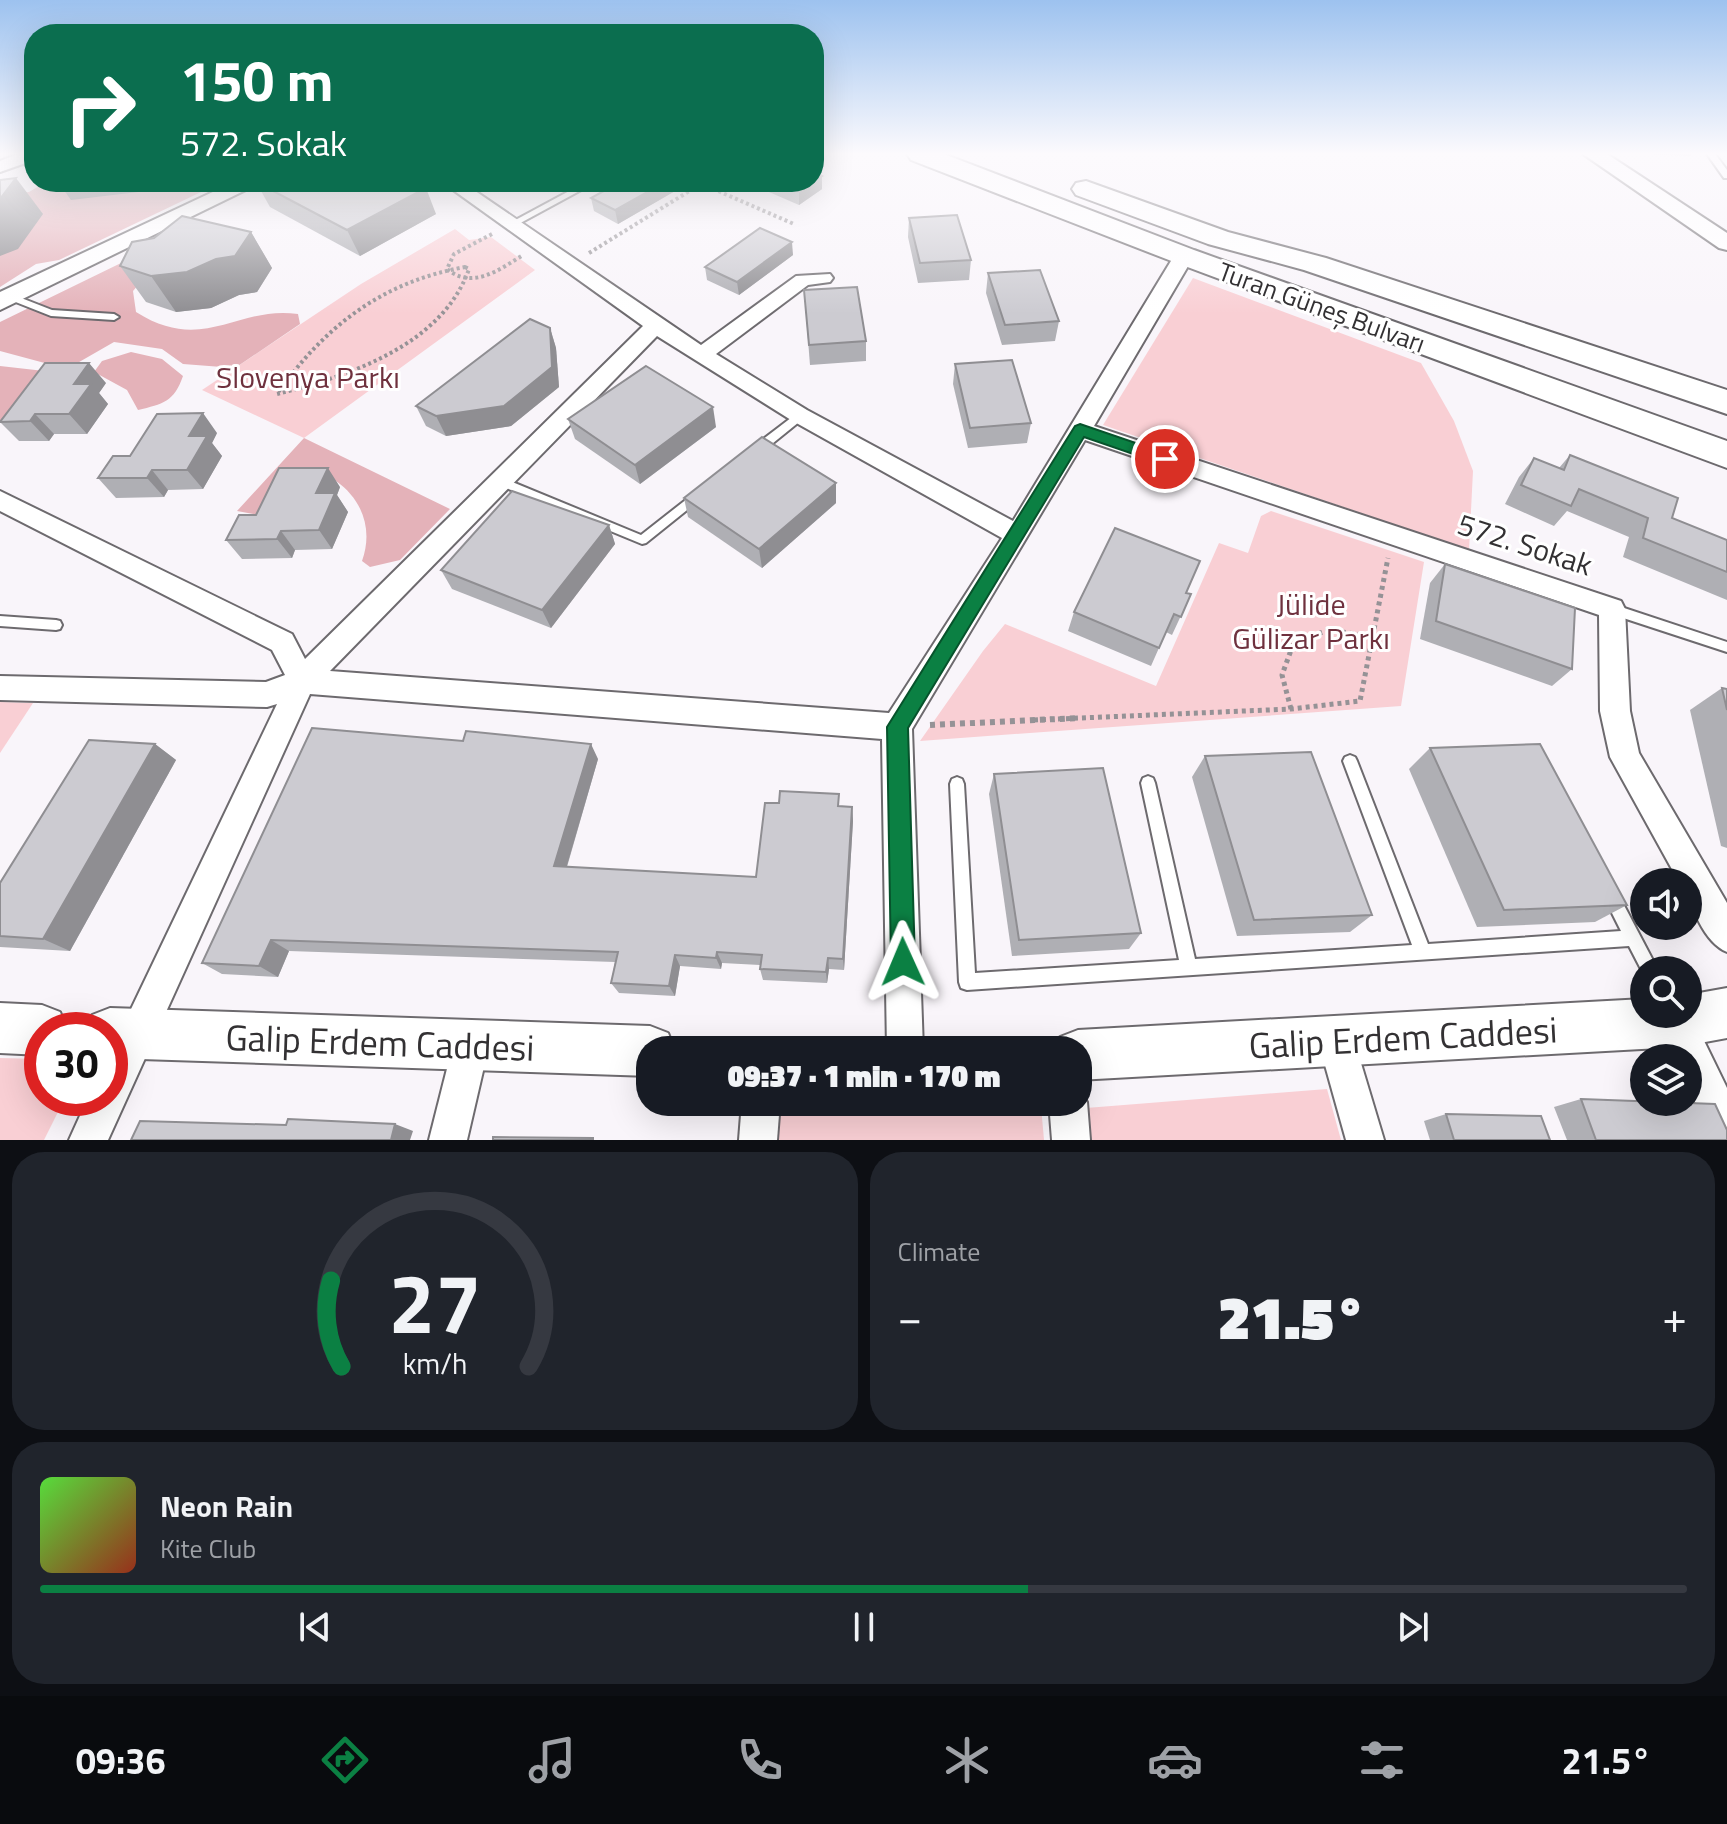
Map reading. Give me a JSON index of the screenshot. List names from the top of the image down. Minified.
{"streets":{"main road":["Turan Güneş Bulvarı","Galip Erdem Caddesi"],"street":["572. Sokak"]},"parks":["Slovenya Parkı","Jülide Gülizar Parkı"],"page":{"turn":["150 m","572. Sokak"],"limit":"30","trip":"09:37 · 1 min · 170 m","tile":"Climate","heat":["−","21.5°","+"],"song":["Neon Rain","Kite Club"],"tabs":["09:36","21.5°"],"gauge":["27","km/h"]}}
